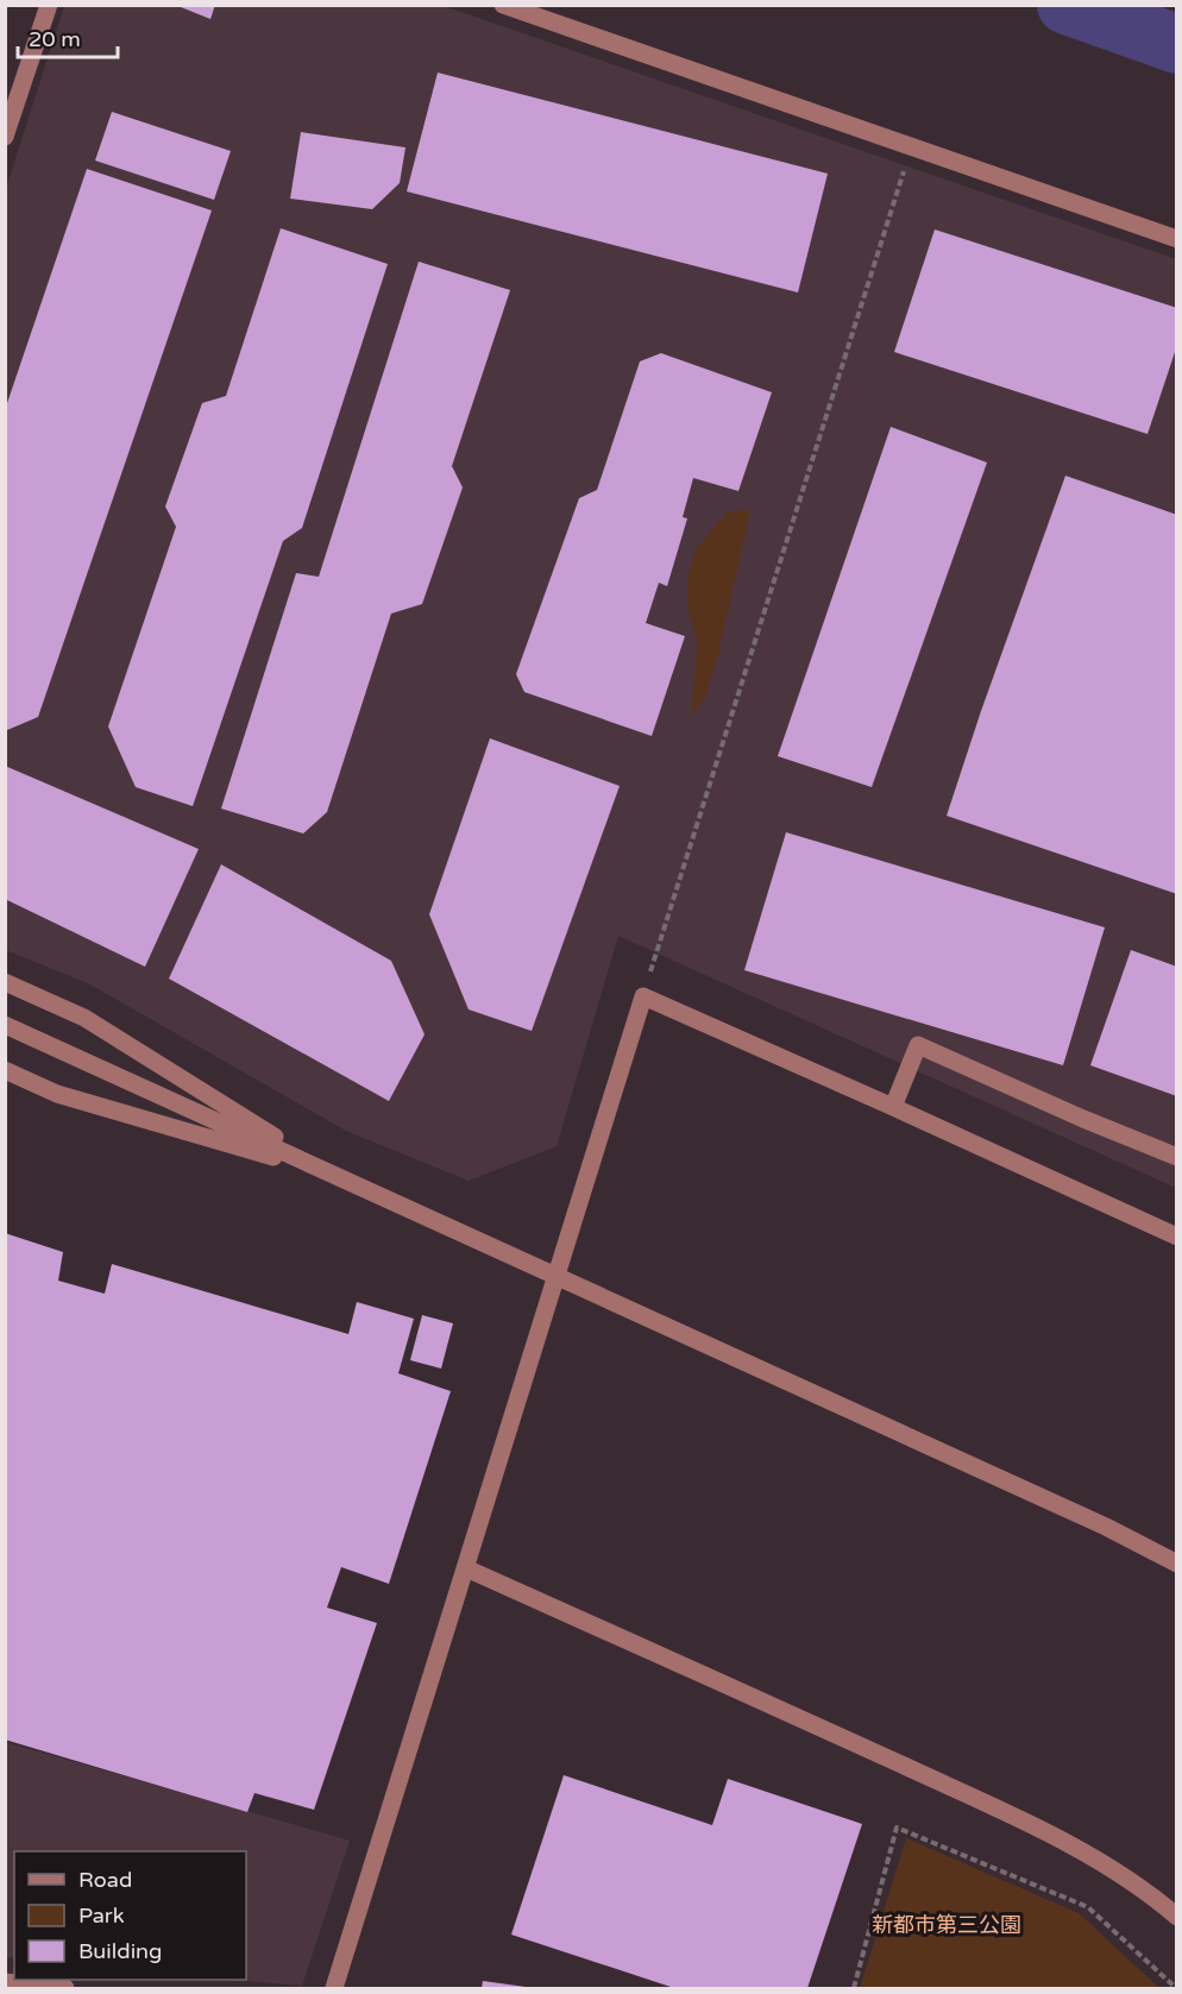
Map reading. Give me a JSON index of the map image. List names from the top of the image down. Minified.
{"parks":["新都市第三公園"],"legend":["Road","Park","Building"],"scale_bar":"20 m"}
